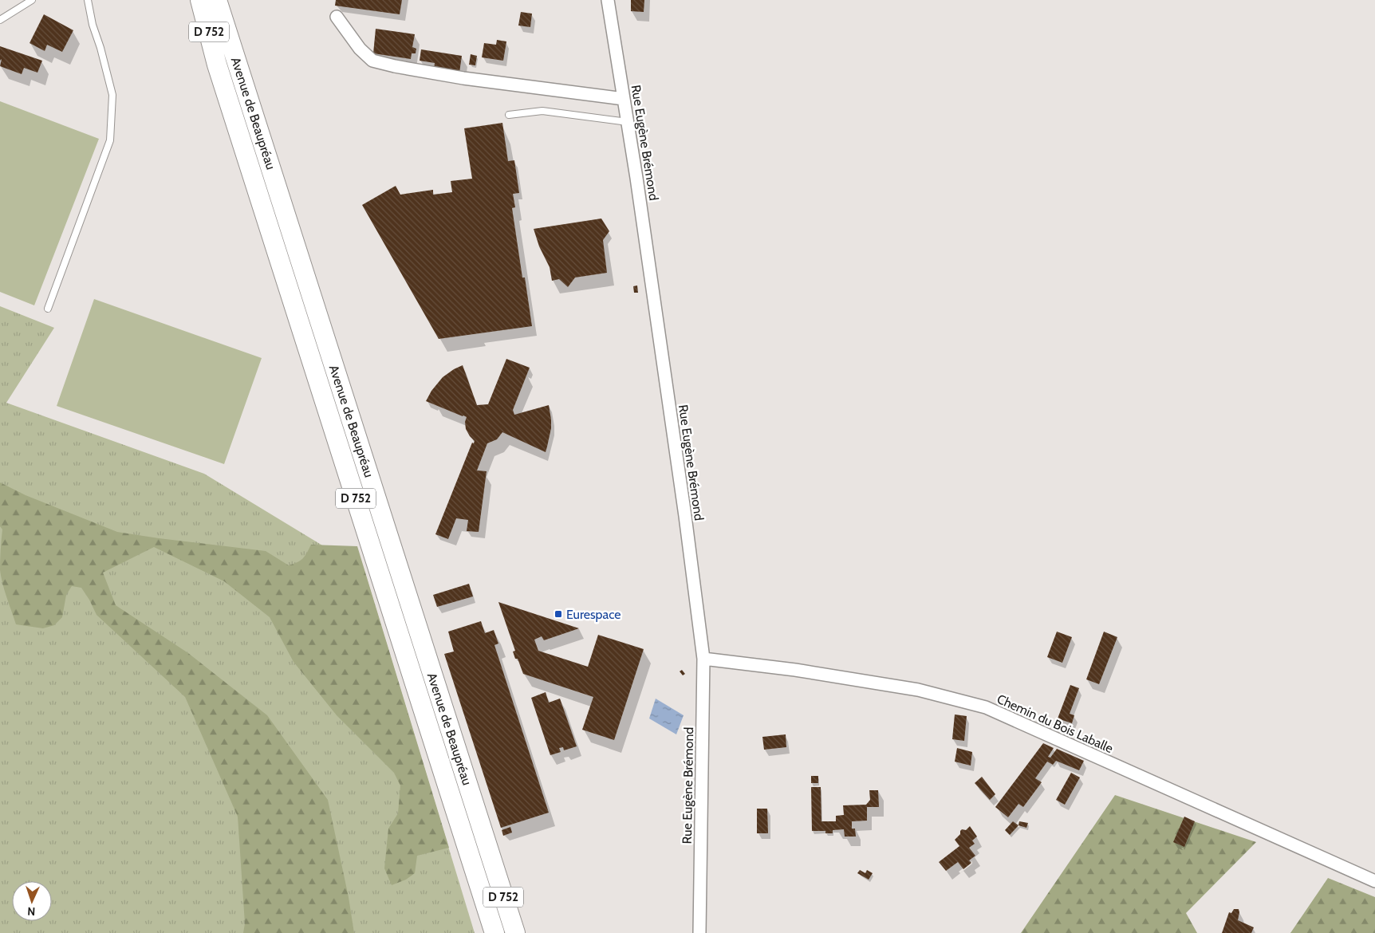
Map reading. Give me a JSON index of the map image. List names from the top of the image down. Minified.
{"streets":{"highway":["D 752","Avenue de Beaupréau"],"street":["Rue Eugène Brémond","Chemin du Bois Laballe"]},"crossings":[["Rue Eugène Brémond","Chemin du Bois Laballe"]],"places":{"transit":["Eurespace"]},"north":"bottom"}
